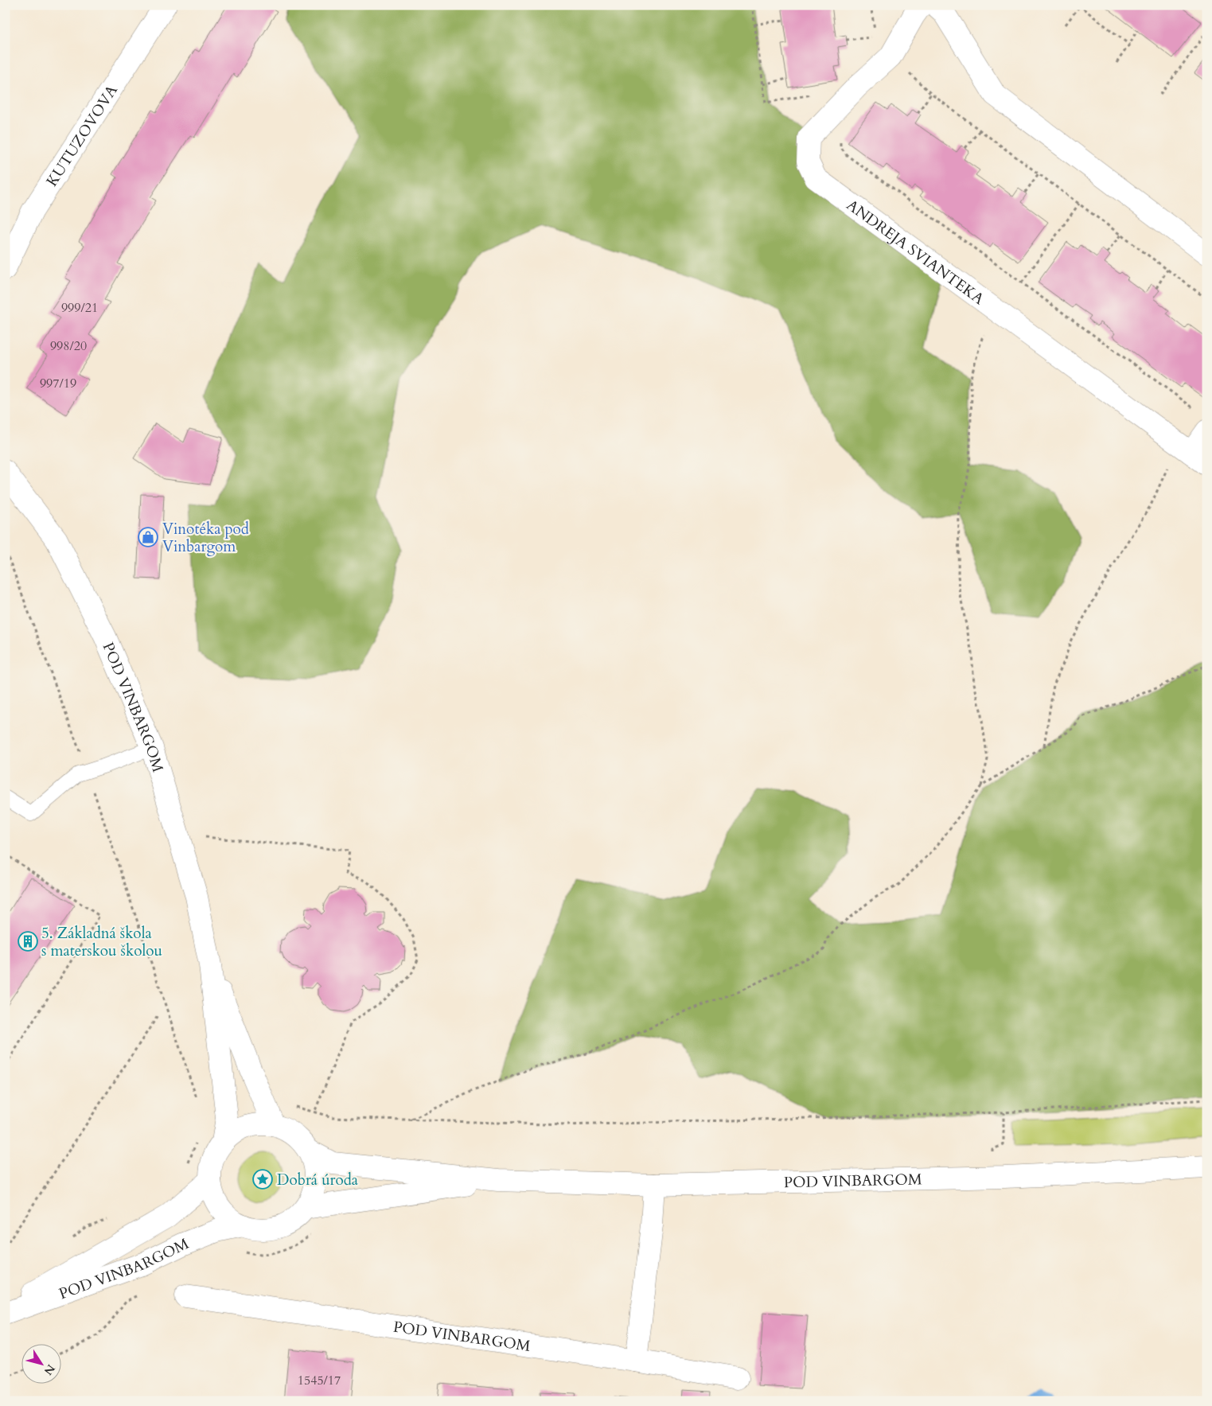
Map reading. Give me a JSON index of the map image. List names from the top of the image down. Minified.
{"streets":{"street":["KUTUZOVOVA","ANDREJA SVIANTEKA","POD VINBARGOM"]},"places":{"shop":["Vinotéka pod Vinbargom"],"building":["5. Základná škola s materskou školou"],"place":["Dobrá úroda"]},"house_numbers":["999/21","998/20","997/19","1545/17"],"north":"bottom right"}
